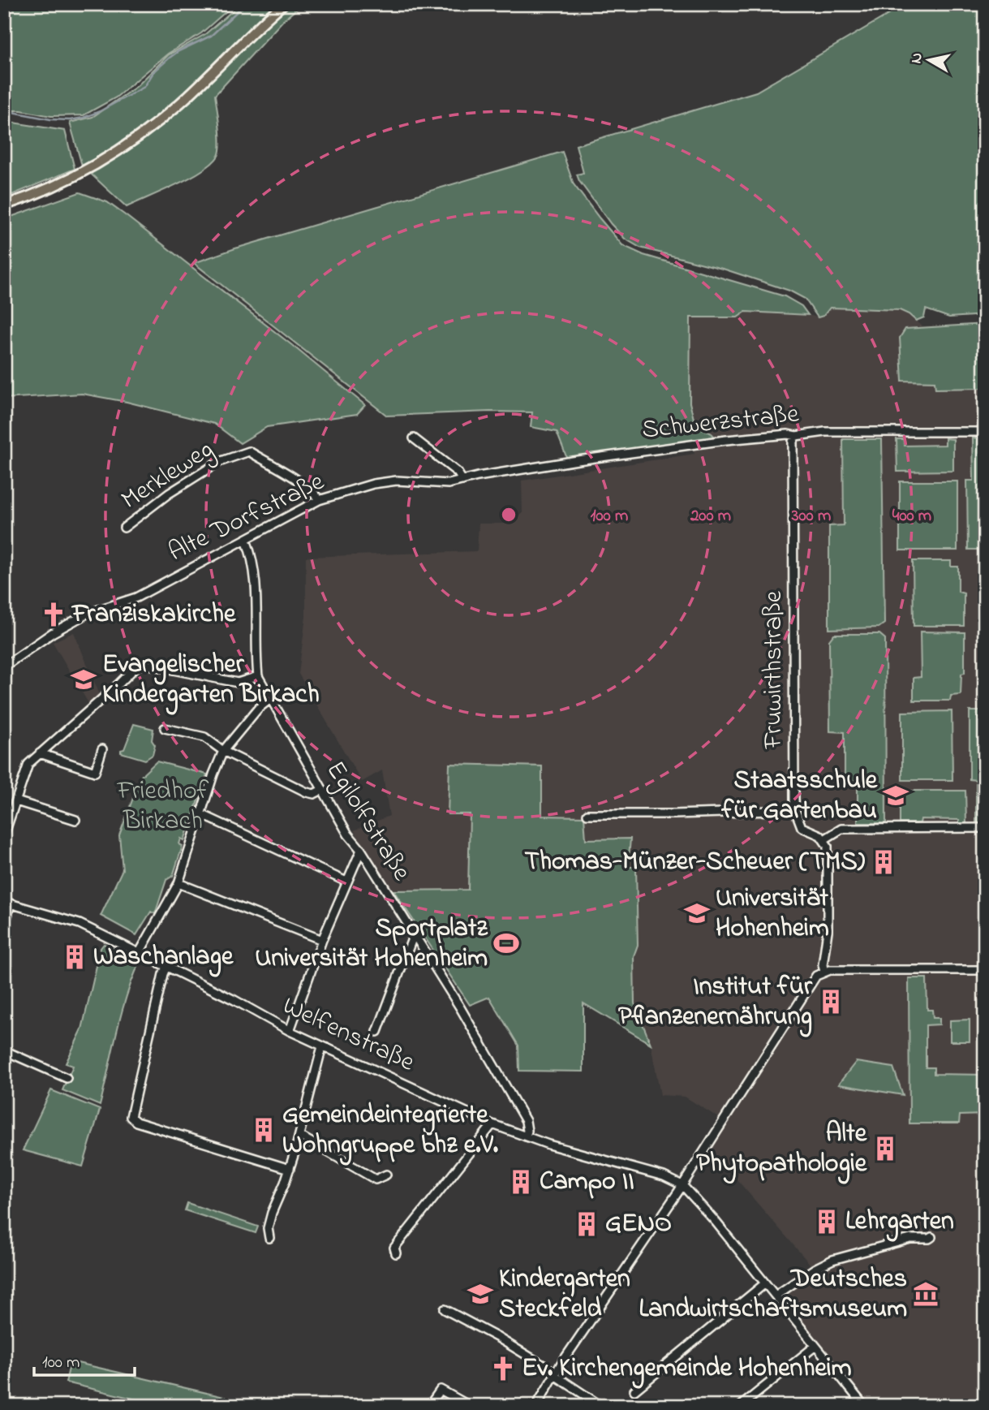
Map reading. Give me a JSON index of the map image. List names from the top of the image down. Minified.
{"streets":{"street":["Schwerzstraße","Merkleweg","Alte Dorfstraße","Fruwirthstraße","Egilolfstraße","Welfenstraße"]},"crossings":[["Schwerzstraße","Alte Dorfstraße"],["Schwerzstraße","Fruwirthstraße"],["Merkleweg","Alte Dorfstraße"],["Alte Dorfstraße","Egilolfstraße"],["Egilolfstraße","Welfenstraße"]],"parks":["Friedhof Birkach"],"places":{"church":["Franziskakirche","Ev. Kirchengemeinde Hohenheim"],"school or university":["Evangelischer Kindergarten Birkach","Staatsschule für Gartenbau","Universität Hohenheim","Kindergarten Steckfeld"],"building":["Thomas-Münzer-Scheuer (TMS)","Waschanlage","Institut für Pflanzenernährung","Gemeindeintegrierte Wohngruppe bhz e.V.","Alte Phytopathologie","Campo II","Lehrgarten","GENO"],"sports":["Sportplatz Universität Hohenheim"],"museum":["Deutsches Landwirtschaftsmuseum"]},"scale_bar":"100 m","north":"left","rings":["100 m","200 m","300 m","400 m"]}
